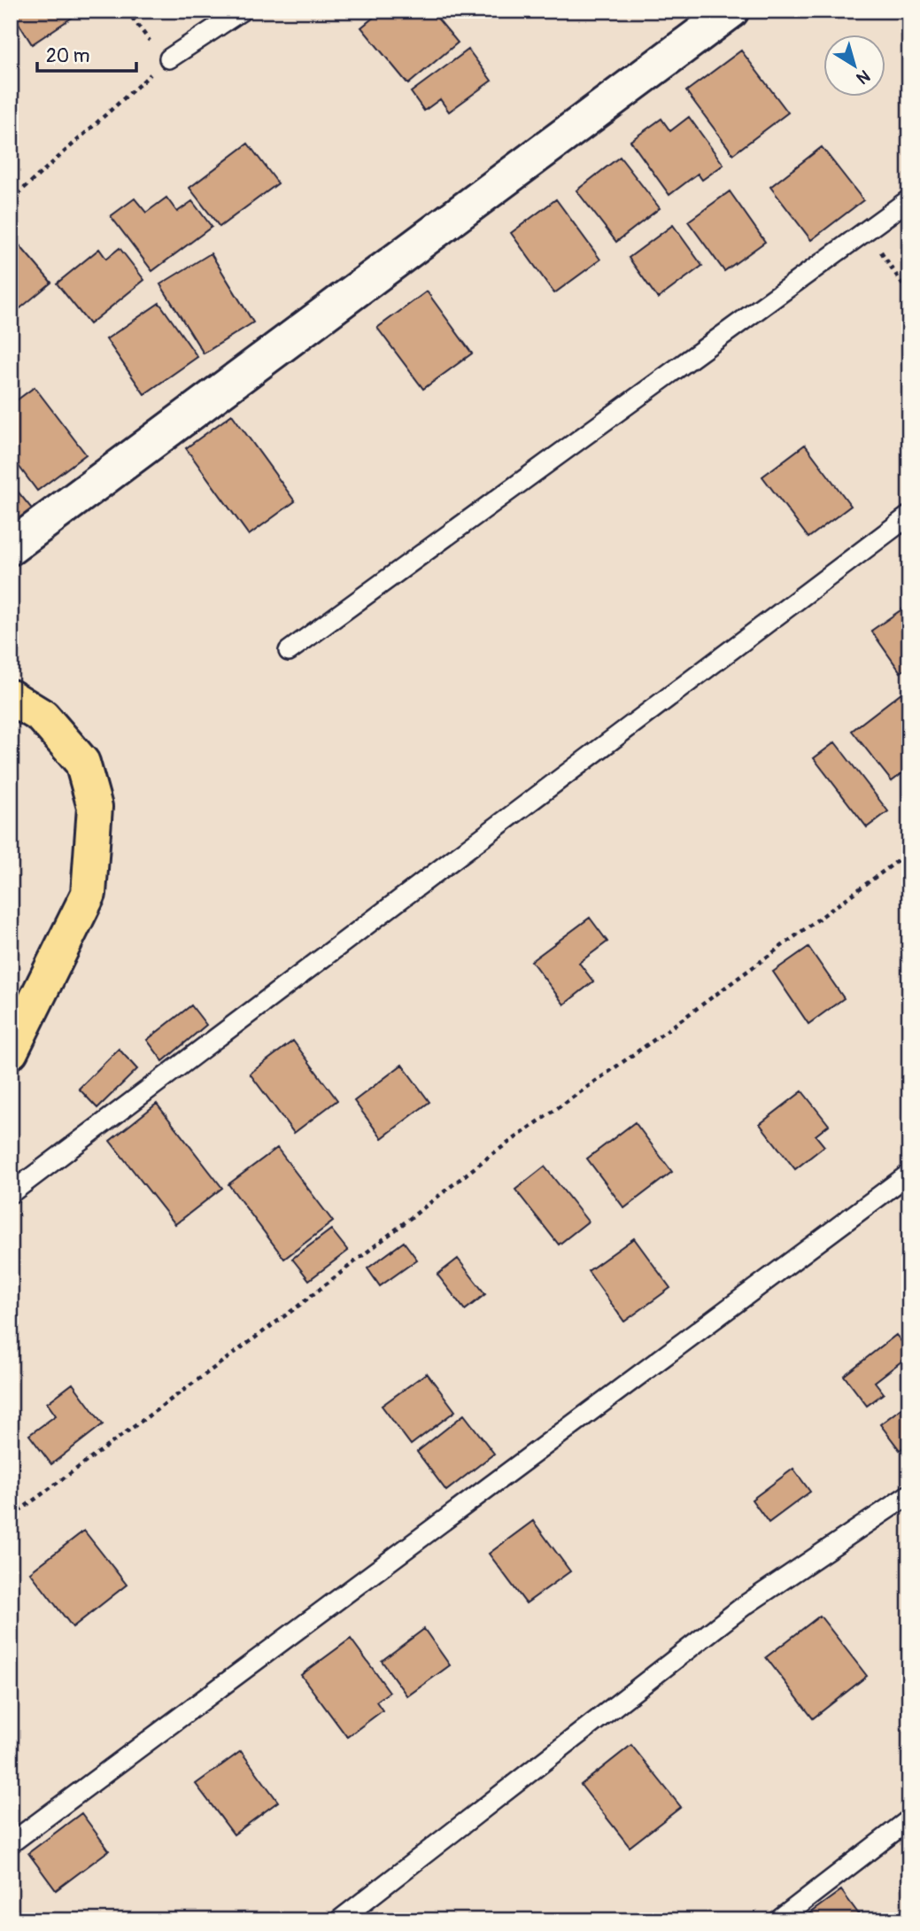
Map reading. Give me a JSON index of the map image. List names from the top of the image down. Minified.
{"scale_bar":"20 m","north":"bottom right"}
